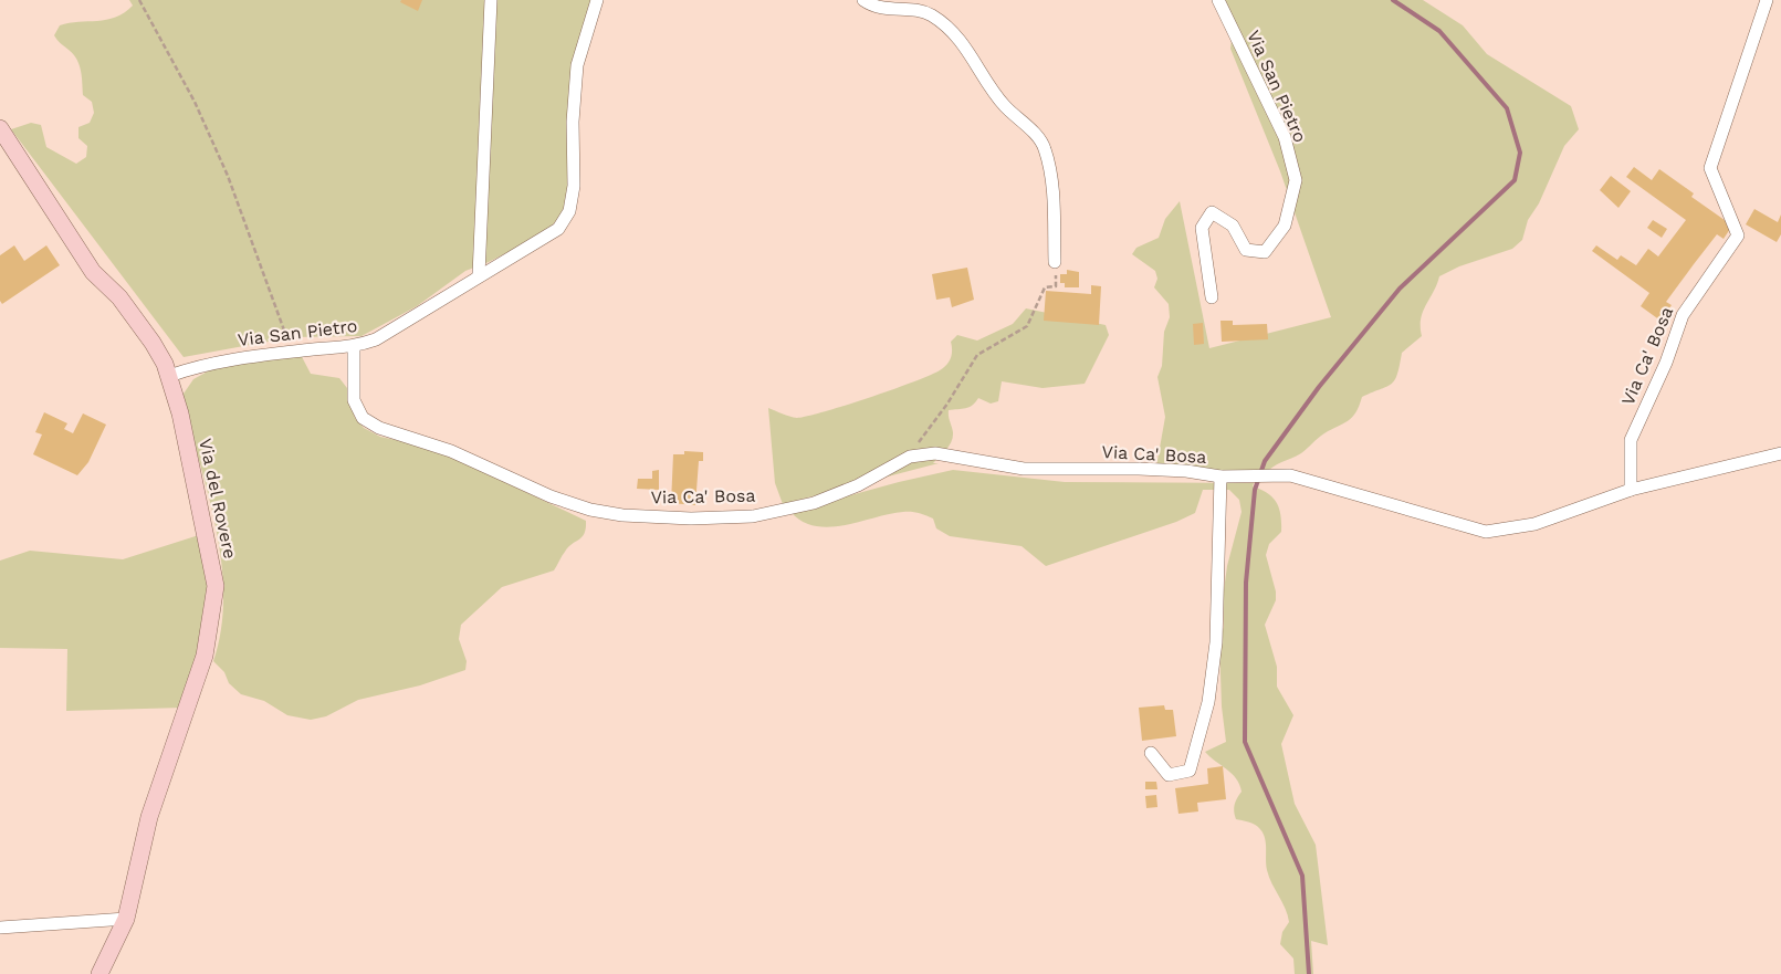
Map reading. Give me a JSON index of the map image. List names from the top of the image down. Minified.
{"streets":{"street":["Via San Pietro","Via Ca' Bosa","Via del Rovere"]},"crossings":[["Via San Pietro","Via Ca' Bosa"],["Via San Pietro","Via del Rovere"]]}
